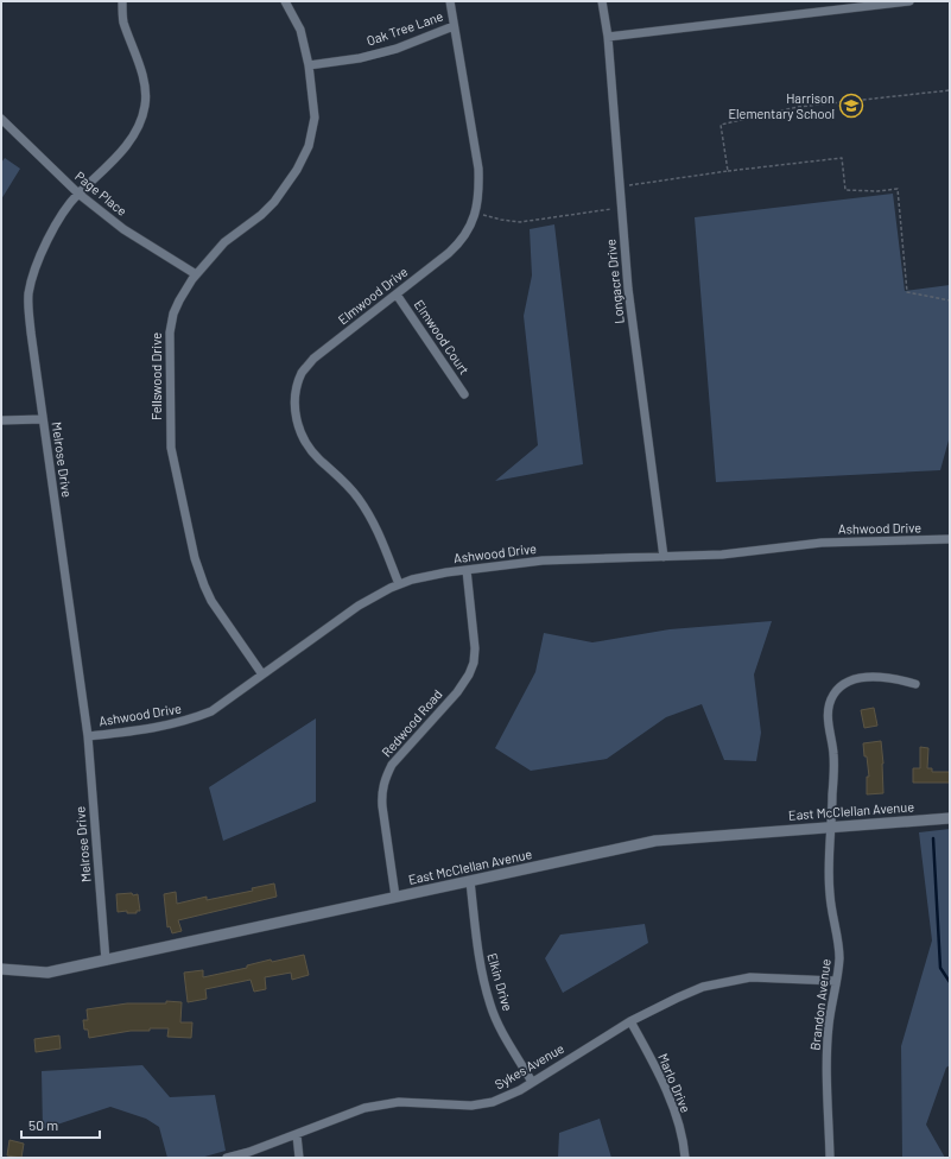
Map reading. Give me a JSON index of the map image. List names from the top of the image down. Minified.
{"streets":{"street":["Oak Tree Lane","Page Place","Longacre Drive","Elmwood Drive","Elmwood Court","Fellswood Drive","Melrose Drive","Ashwood Drive","Redwood Road","East McClellan Avenue","Elkin Drive","Brandon Avenue","Sykes Avenue","Marlo Drive"]},"crossings":[["Oak Tree Lane","Elmwood Drive"],["Oak Tree Lane","Fellswood Drive"],["Page Place","Fellswood Drive"],["Page Place","Melrose Drive"],["Longacre Drive","Ashwood Drive"],["Elmwood Drive","Elmwood Court"],["Elmwood Drive","Ashwood Drive"],["Fellswood Drive","Ashwood Drive"],["Melrose Drive","Ashwood Drive"],["Melrose Drive","East McClellan Avenue"],["Ashwood Drive","Redwood Road"],["Redwood Road","East McClellan Avenue"],["East McClellan Avenue","Elkin Drive"],["East McClellan Avenue","Brandon Avenue"],["Elkin Drive","Sykes Avenue"],["Brandon Avenue","Sykes Avenue"],["Sykes Avenue","Marlo Drive"]],"places":{"school or university":["Harrison Elementary School"]},"scale_bar":"50 m"}
